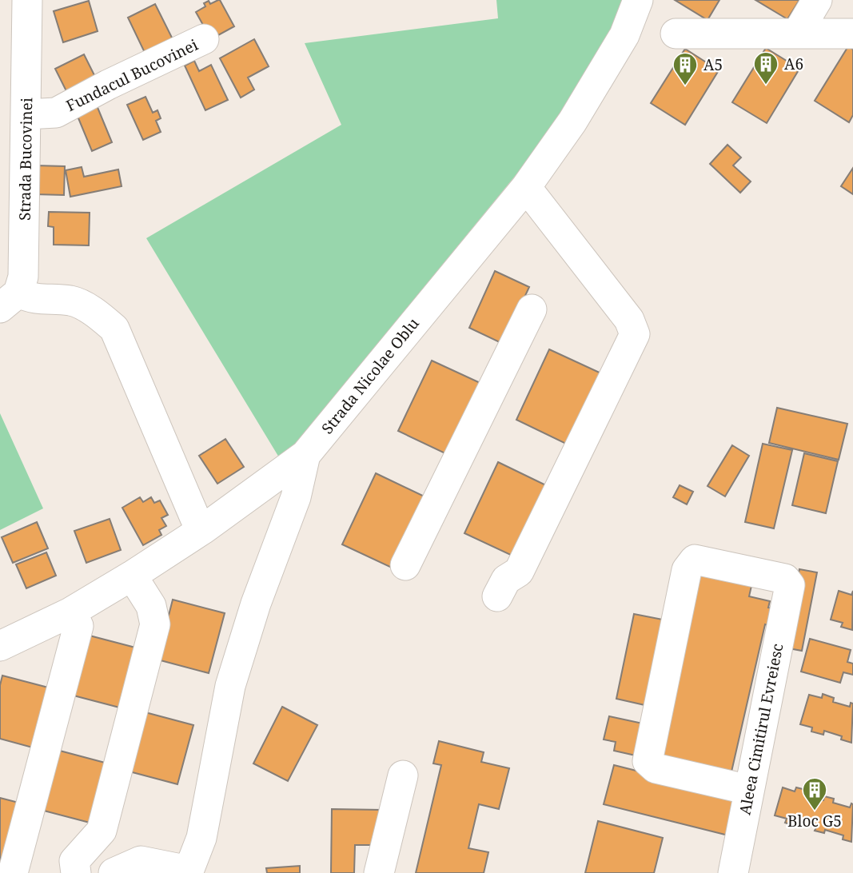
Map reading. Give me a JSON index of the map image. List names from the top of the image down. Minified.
{"streets":{"street":["Fundacul Bucovinei","Strada Bucovinei","Strada Nicolae Oblu","Aleea Cimitirul Evreiesc"]},"crossings":[["Fundacul Bucovinei","Strada Bucovinei"]],"places":{"building":["A6","A5","Bloc G5"]}}
